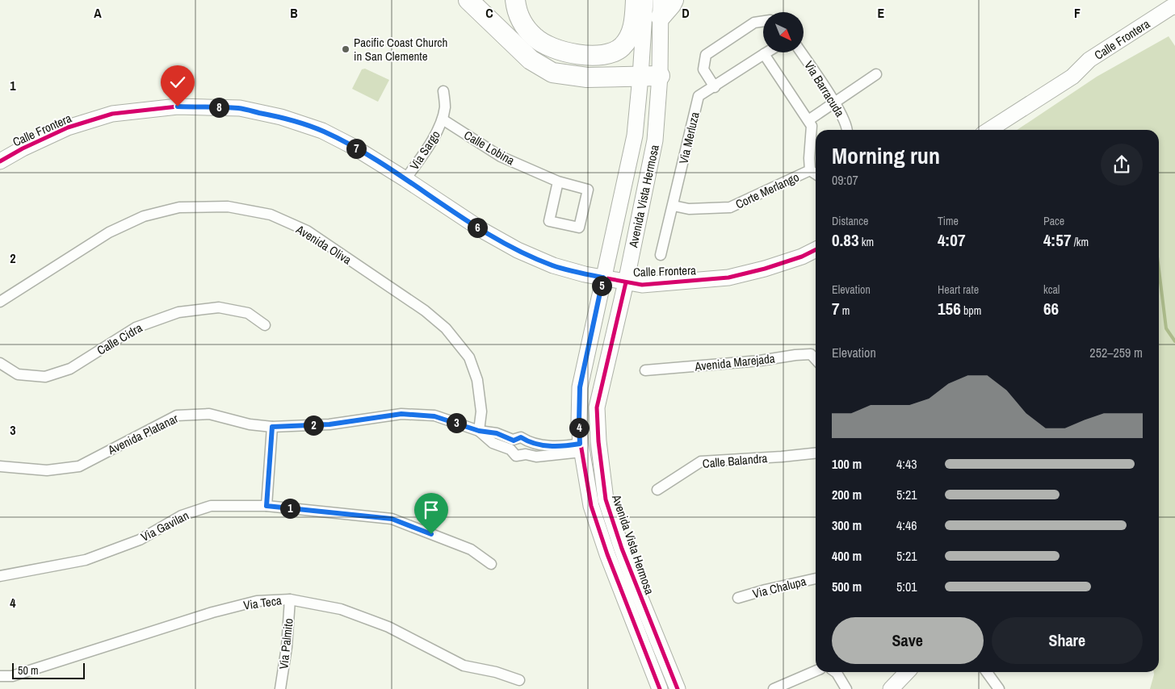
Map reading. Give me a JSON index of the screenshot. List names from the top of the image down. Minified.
{"streets":{"main road":["Calle Frontera","Avenida Vista Hermosa"],"street":["Via Barracuda","Via Merluza","Calle Lobina","Via Sargo","Corte Merlango","Avenida Oliva","Calle Cidra","Avenida Marejada","Avenida Platanar","Calle Balandra","Via Gavilan","Via Chalupa","Via Teca","Via Palmito"]},"crossings":[["Calle Frontera","Via Sargo"],["Calle Frontera","Avenida Vista Hermosa"],["Via Merluza","Corte Merlango"],["Calle Lobina","Via Sargo"],["Avenida Vista Hermosa","Avenida Platanar"],["Avenida Oliva","Avenida Platanar"],["Via Teca","Via Palmito"]],"places":["Pacific Coast Church in San Clemente"],"scale_bar":"50 m","north":"bottom right","page":{"pins":["8","7","6","5","3","2","4","1"],"heading":["Morning run","09:07"],"stats":[["Distance","0.83 km"],["Time","4:07"],["Pace","4:57 /km"],["Elevation","7 m"],["Heart rate","156 bpm"],["kcal","66"]],"chart":["Elevation","252–259 m"],"list":[{"name":"100 m","note":"4:43"},{"name":"200 m","note":"5:21"},{"name":"300 m","note":"4:46"},{"name":"400 m","note":"5:21"},{"name":"500 m","note":"5:01"}],"buttons":["Save","Share"],"scale":"50 m"},"grid":{"columns":["A","B","C","D","E","F"],"rows":["1","2","3","4"]}}
